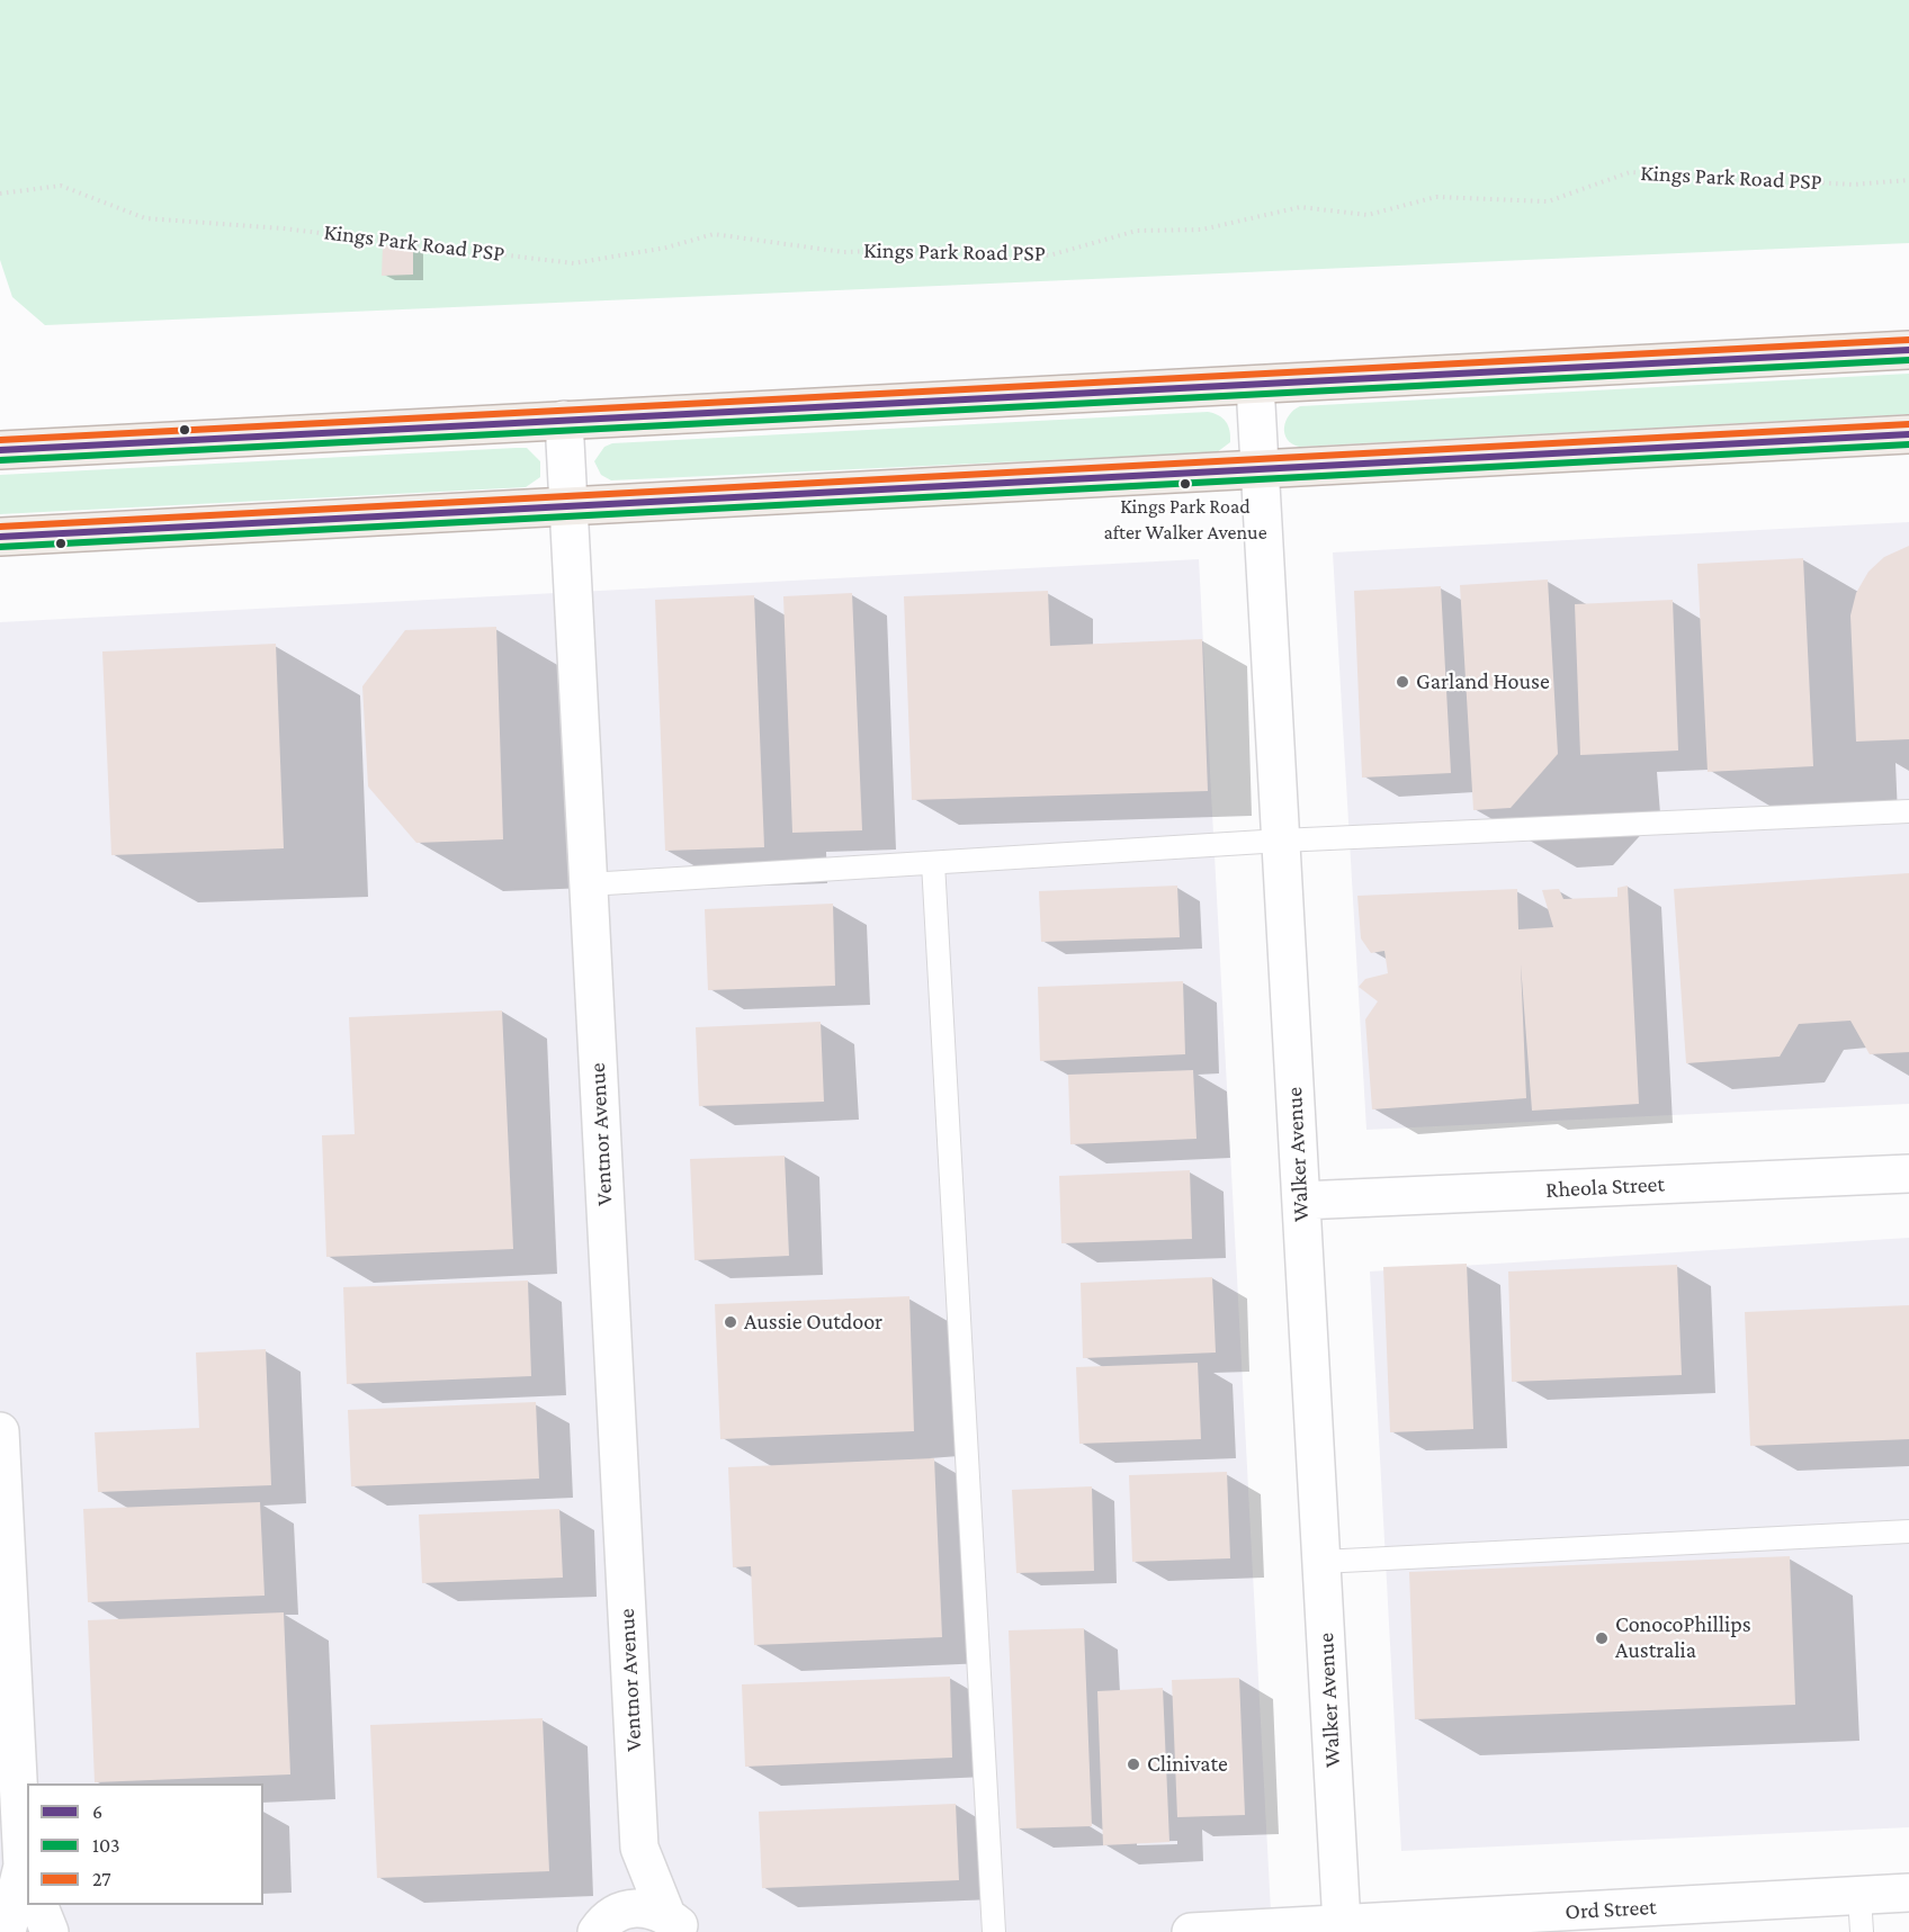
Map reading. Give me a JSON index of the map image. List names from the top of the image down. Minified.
{"streets":{"street":["Ventnor Avenue","Walker Avenue","Rheola Street","Ord Street"],"path":["Kings Park Road PSP"]},"crossings":[["Walker Avenue","Rheola Street"],["Walker Avenue","Ord Street"]],"places":["Kings Park Road after Walker Avenue","Garland House","Aussie Outdoor","ConocoPhillips Australia","Clinivate"],"lines":["transit line 27","transit line 6","transit line 103"],"legend":["6","103","27"]}
